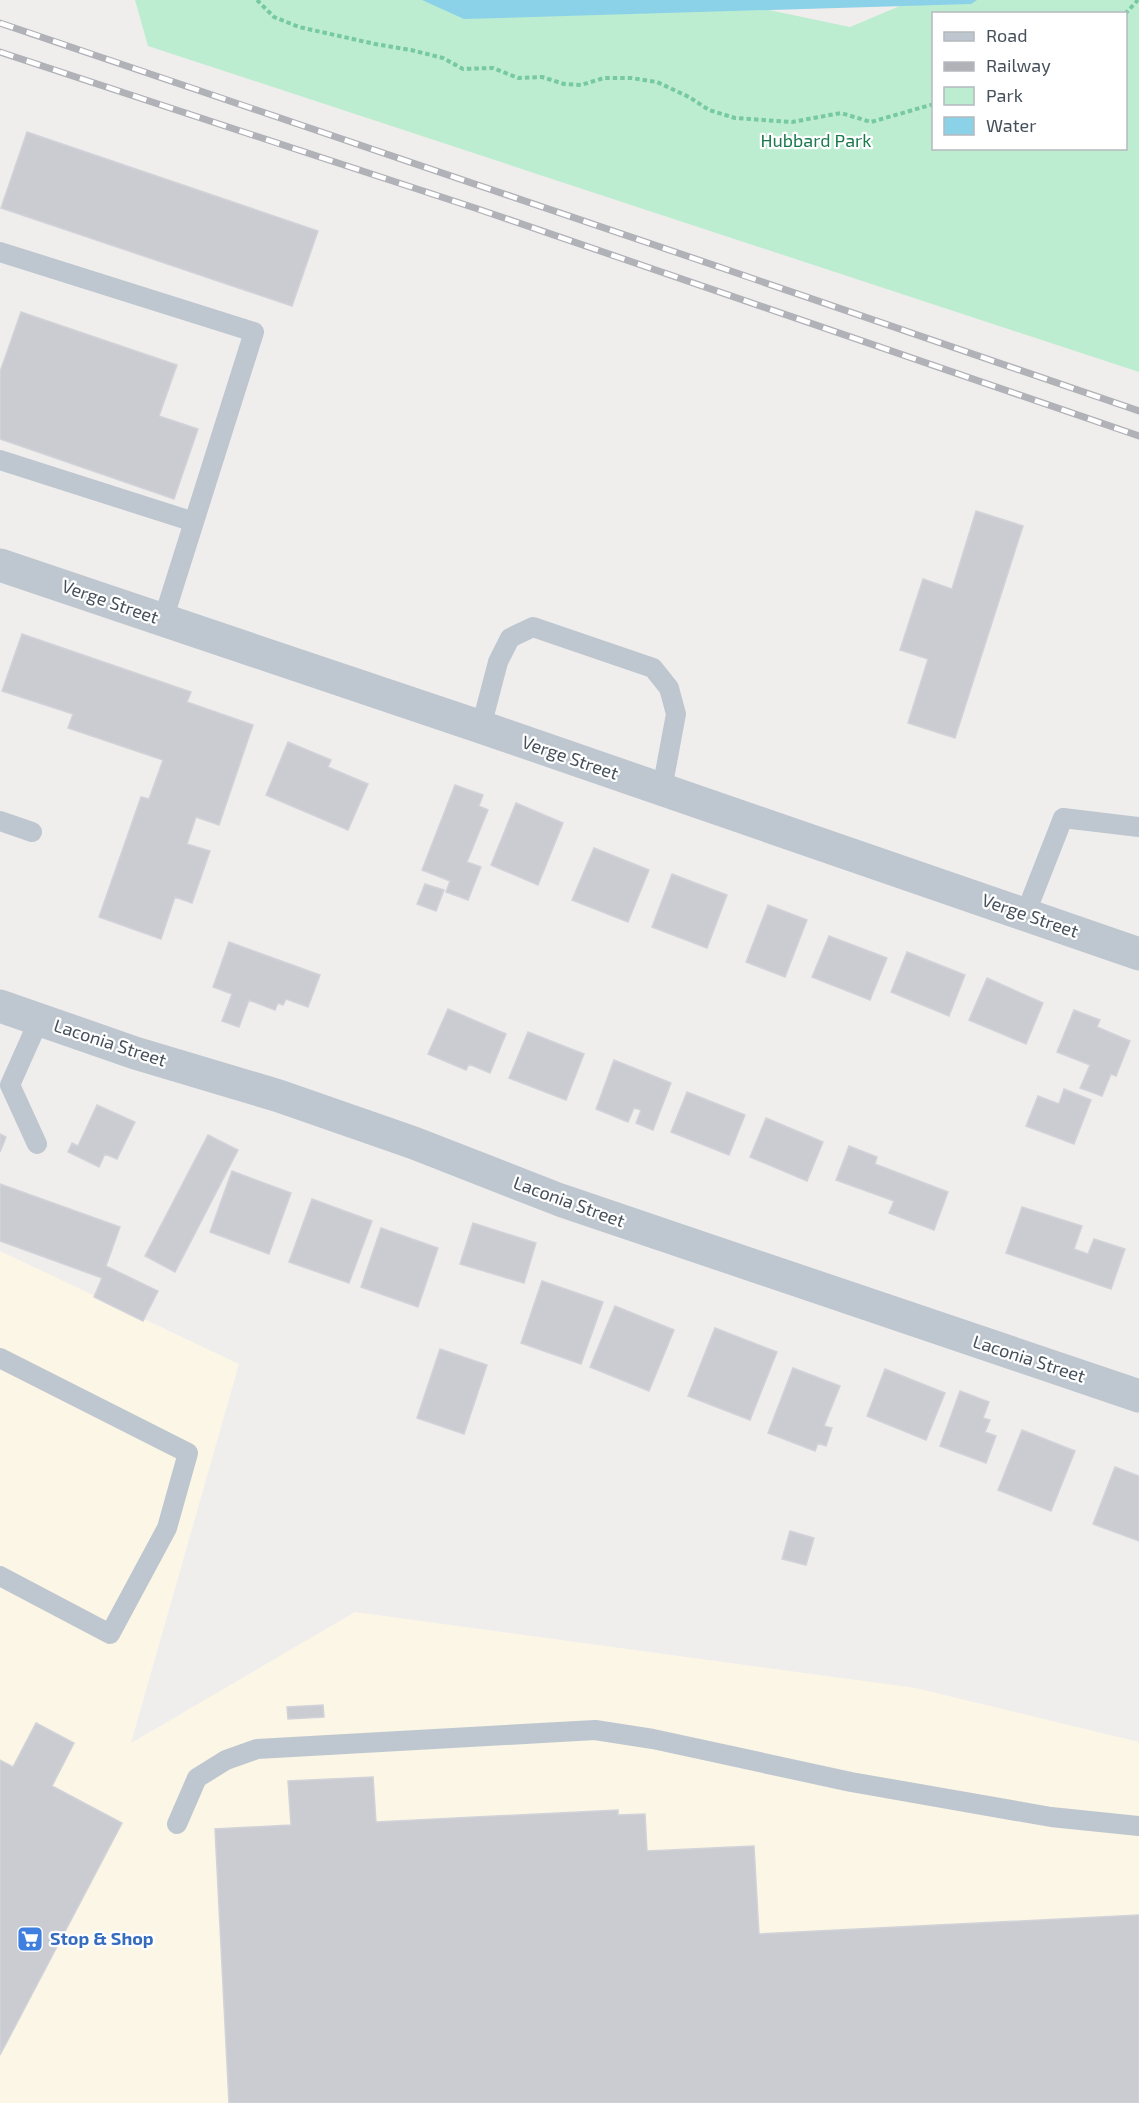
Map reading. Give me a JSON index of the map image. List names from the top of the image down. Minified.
{"streets":{"street":["Verge Street","Laconia Street"]},"parks":["Hubbard Park"],"places":{"supermarket":["Stop & Shop"]},"legend":["Road","Railway","Park","Water"]}
